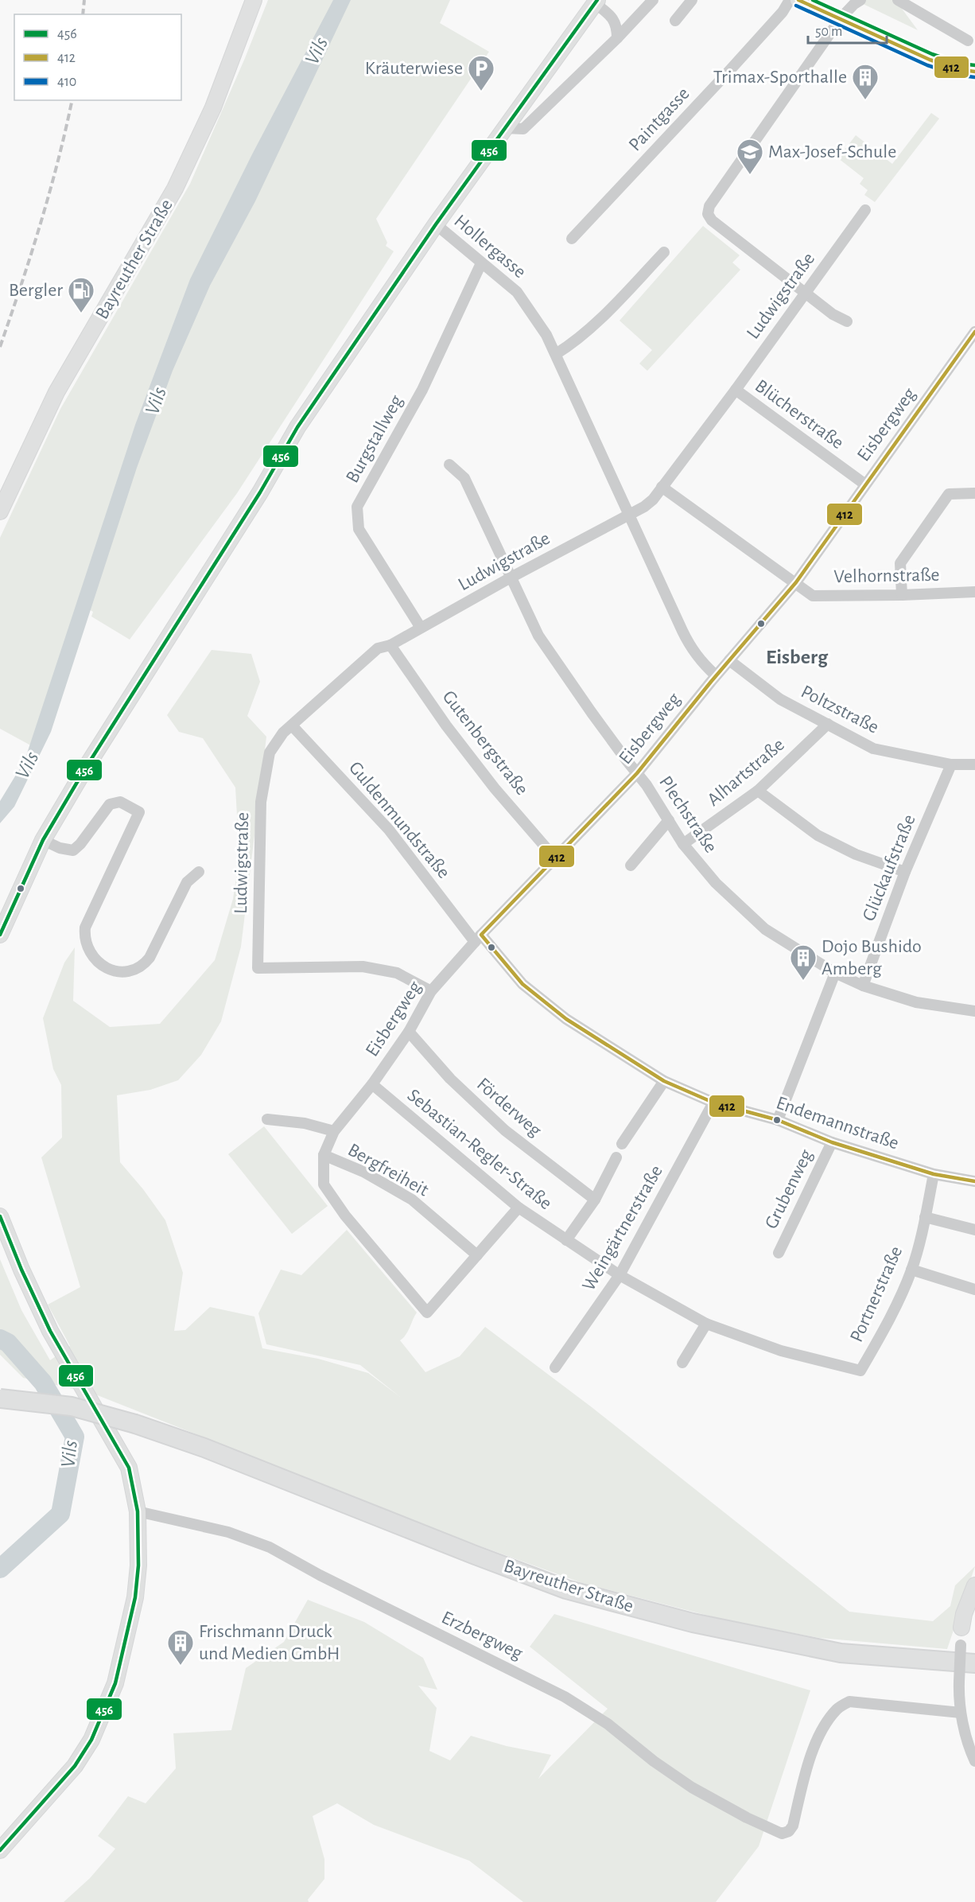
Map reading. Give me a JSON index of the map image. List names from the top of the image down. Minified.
{"streets":{"main road":["Bayreuther Straße"],"street":["Paintgasse","Hollergasse","Ludwigstraße","Blücherstraße","Eisbergweg","Burgstallweg","Velhornstraße","Poltzstraße","Gutenbergstraße","Alhartstraße","Plechstraße","Guldenmundstraße","Glückaufstraße","Förderweg","Endemannstraße","Sebastian-Regler-Straße","Bergfreiheit","Grubenweg","Weingärtnerstraße","Portnerstraße","Erzbergweg"]},"crossings":[["Hollergasse","Ludwigstraße"],["Hollergasse","Eisbergweg"],["Hollergasse","Burgstallweg"],["Ludwigstraße","Blücherstraße"],["Ludwigstraße","Eisbergweg"],["Ludwigstraße","Burgstallweg"],["Ludwigstraße","Velhornstraße"],["Ludwigstraße","Gutenbergstraße"],["Ludwigstraße","Plechstraße"],["Ludwigstraße","Guldenmundstraße"],["Blücherstraße","Eisbergweg"],["Eisbergweg","Velhornstraße"],["Eisbergweg","Poltzstraße"],["Eisbergweg","Gutenbergstraße"],["Eisbergweg","Plechstraße"],["Eisbergweg","Guldenmundstraße"],["Eisbergweg","Förderweg"],["Eisbergweg","Endemannstraße"],["Eisbergweg","Sebastian-Regler-Straße"],["Eisbergweg","Bergfreiheit"],["Poltzstraße","Alhartstraße"],["Poltzstraße","Glückaufstraße"],["Alhartstraße","Plechstraße"],["Plechstraße","Glückaufstraße"],["Guldenmundstraße","Endemannstraße"],["Endemannstraße","Grubenweg"],["Endemannstraße","Weingärtnerstraße"],["Endemannstraße","Portnerstraße"],["Sebastian-Regler-Straße","Weingärtnerstraße"],["Sebastian-Regler-Straße","Portnerstraße"]],"districts":["Eisberg"],"water":["Vils"],"places":{"parking":["Kräuterwiese"],"building":["Trimax-Sporthalle","Dojo Bushido Amberg","Frischmann Druck und Medien GmbH"],"school or university":["Max-Josef-Schule"],"fuel station":["Bergler"]},"lines":["transit line 456","transit line 412","transit line 410"],"legend":["456","412","410"],"scale_bar":"50 m"}
